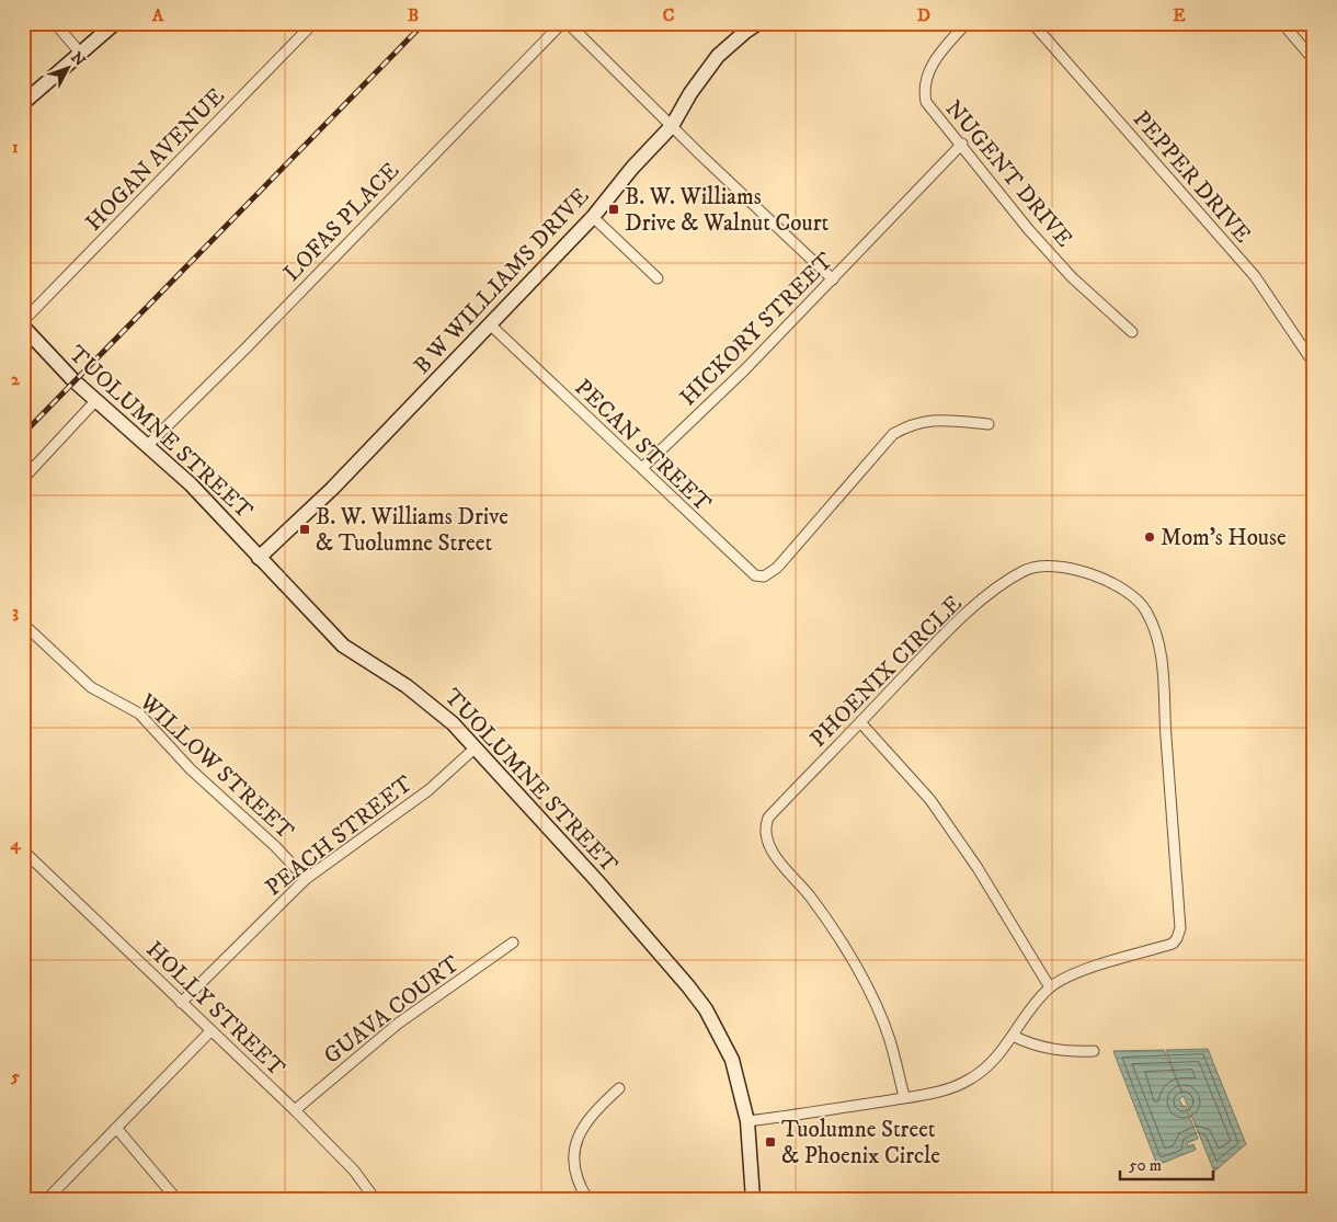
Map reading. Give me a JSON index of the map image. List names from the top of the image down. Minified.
{"streets":{"main road":["B W WILLIAMS DRIVE","TUOLUMNE STREET"],"street":["HOGAN AVENUE","NUGENT DRIVE","PEPPER DRIVE","LOFAS PLACE","HICKORY STREET","PECAN STREET","PHOENIX CIRCLE","WILLOW STREET","PEACH STREET","HOLLY STREET","GUAVA COURT"]},"crossings":[["NUGENT DRIVE","HICKORY STREET"],["LOFAS PLACE","TUOLUMNE STREET"],["B W WILLIAMS DRIVE","TUOLUMNE STREET"],["B W WILLIAMS DRIVE","PECAN STREET"],["HICKORY STREET","PECAN STREET"],["TUOLUMNE STREET","PHOENIX CIRCLE"],["TUOLUMNE STREET","PEACH STREET"],["WILLOW STREET","PEACH STREET"],["PEACH STREET","HOLLY STREET"],["HOLLY STREET","GUAVA COURT"]],"places":{"transit":["B. W. Williams Drive & Walnut Court","B. W. Williams Drive & Tuolumne Street","Tuolumne Street & Phoenix Circle"],"other":["Mom’s House"]},"scale_bar":"50 m","north":"top right","grid":{"columns":["A","B","C","D","E"],"rows":["1","2","3","4","5"]}}
